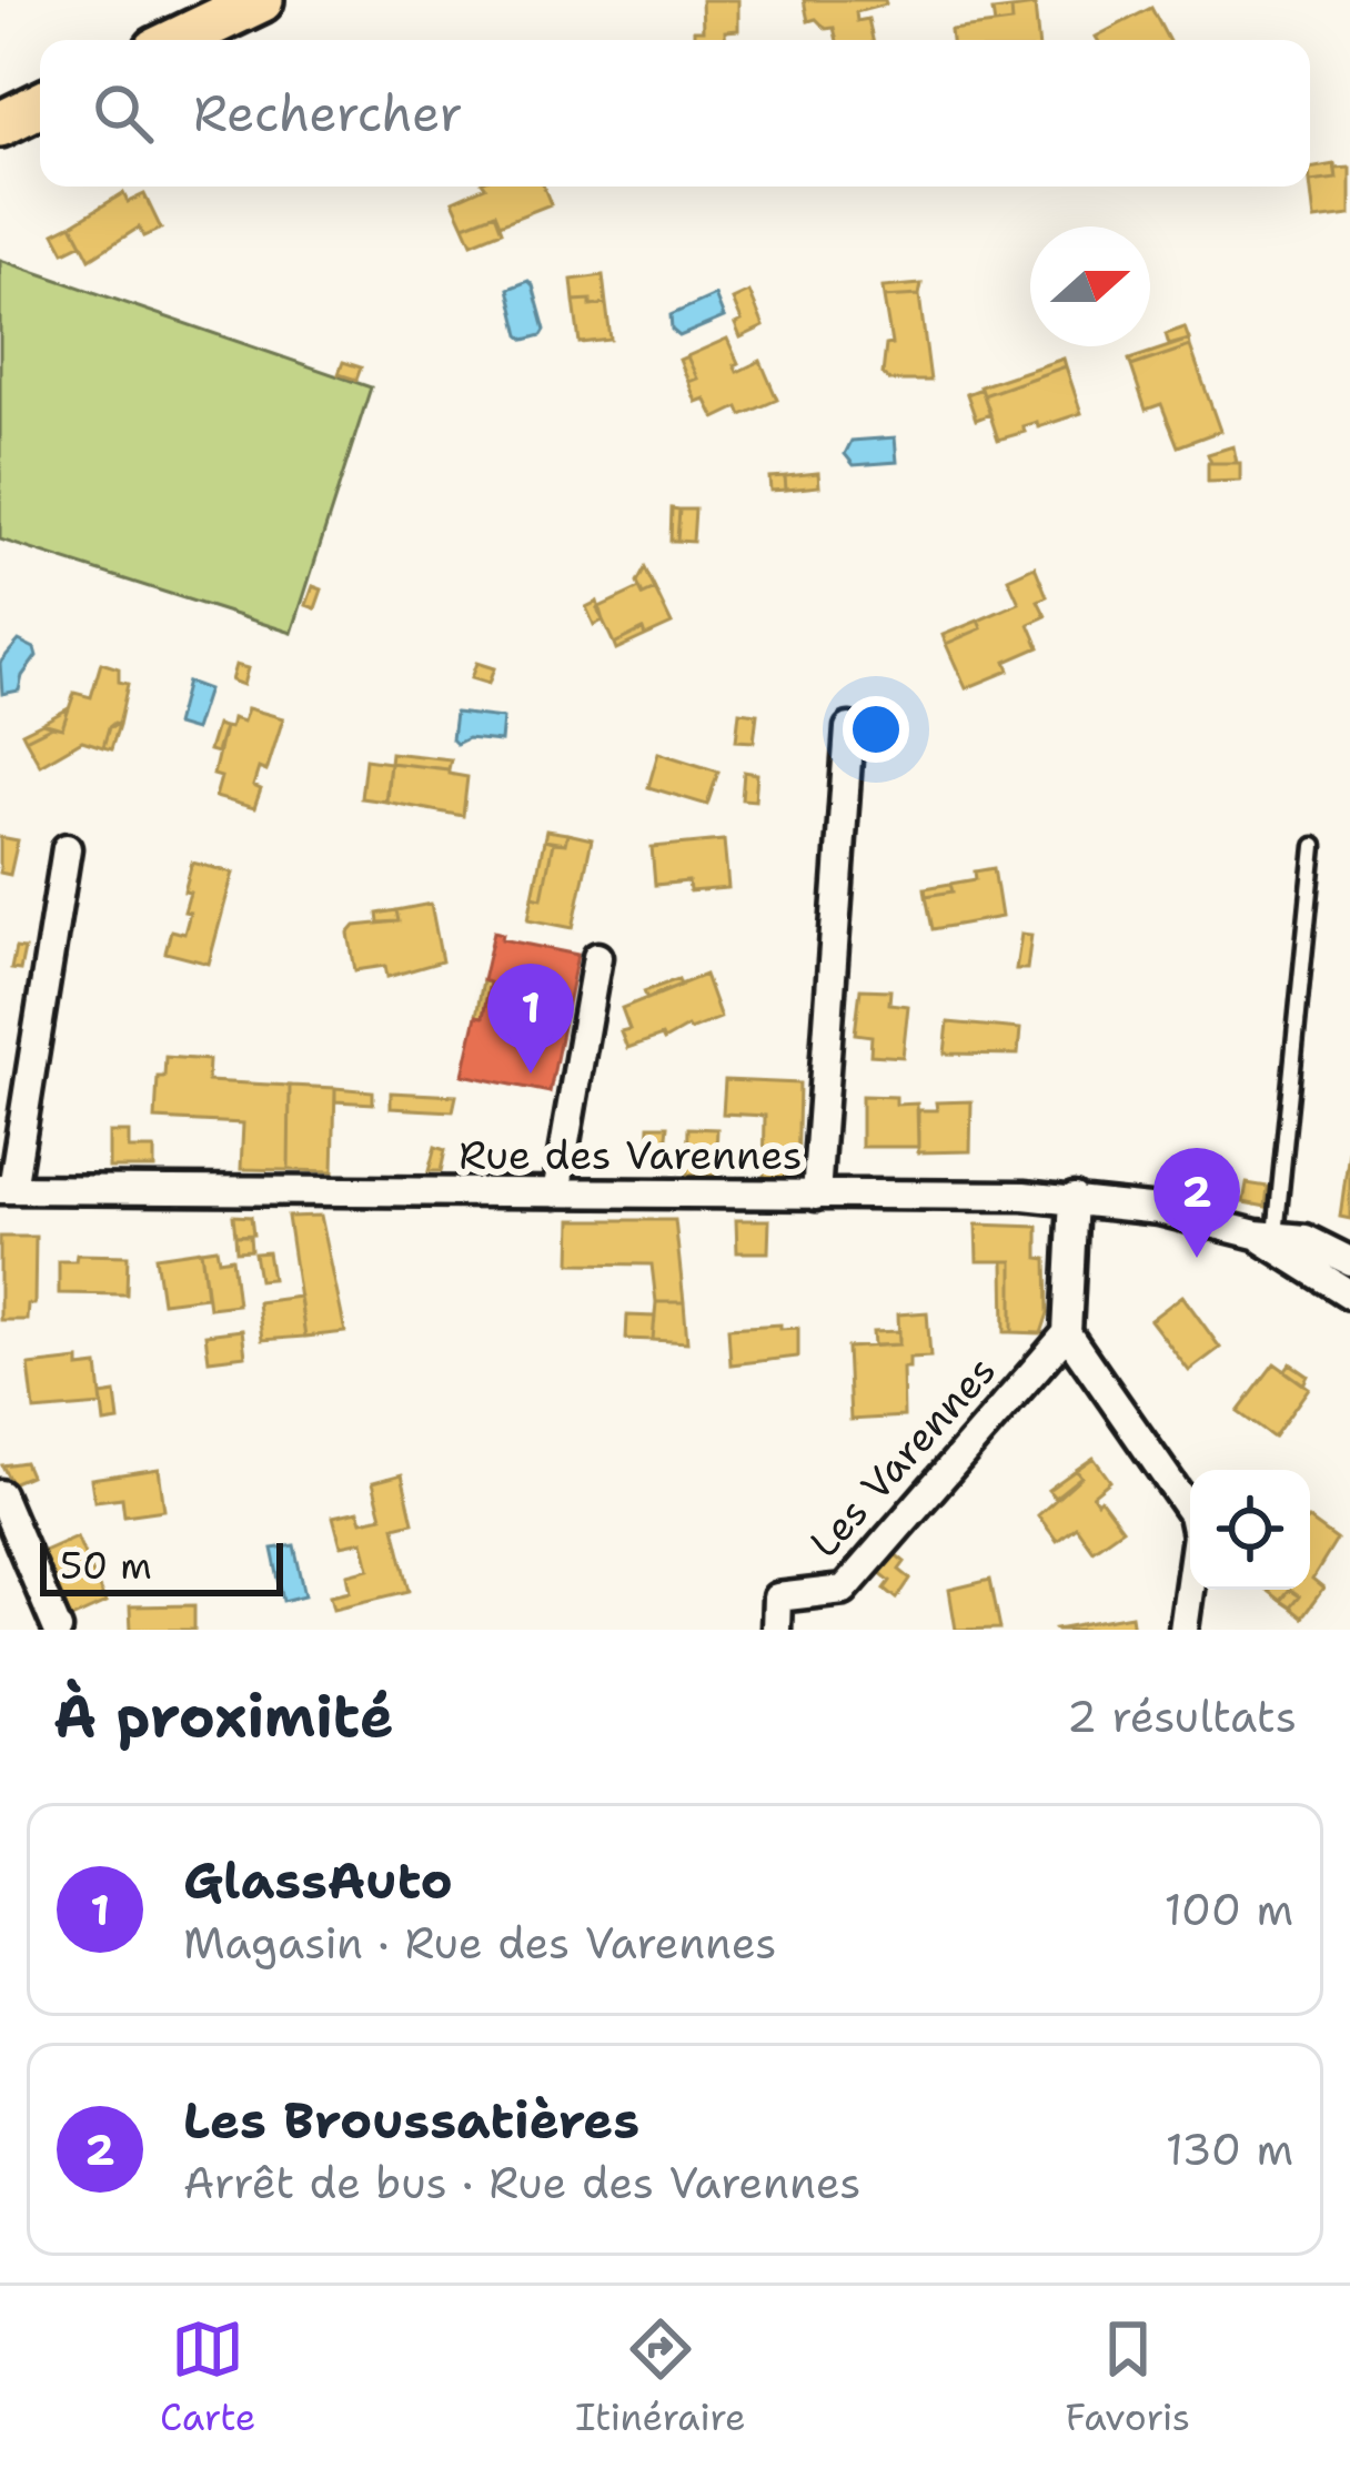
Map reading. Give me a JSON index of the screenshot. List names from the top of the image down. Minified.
{"streets":{"street":["Rue des Varennes","Les Varennes"]},"scale_bar":"50 m","north":"right","page":{"search":"Rechercher","pins":["1","2"],"scale":"50 m","heading":["À proximité","2 résultats"],"list":[{"mark":"1","name":"GlassAuto","note":"Magasin · Rue des Varennes","value":"100 m"},{"mark":"2","name":"Les Broussatières","note":"Arrêt de bus · Rue des Varennes","value":"130 m"}],"nav":["Carte","Itinéraire","Favoris"]}}
